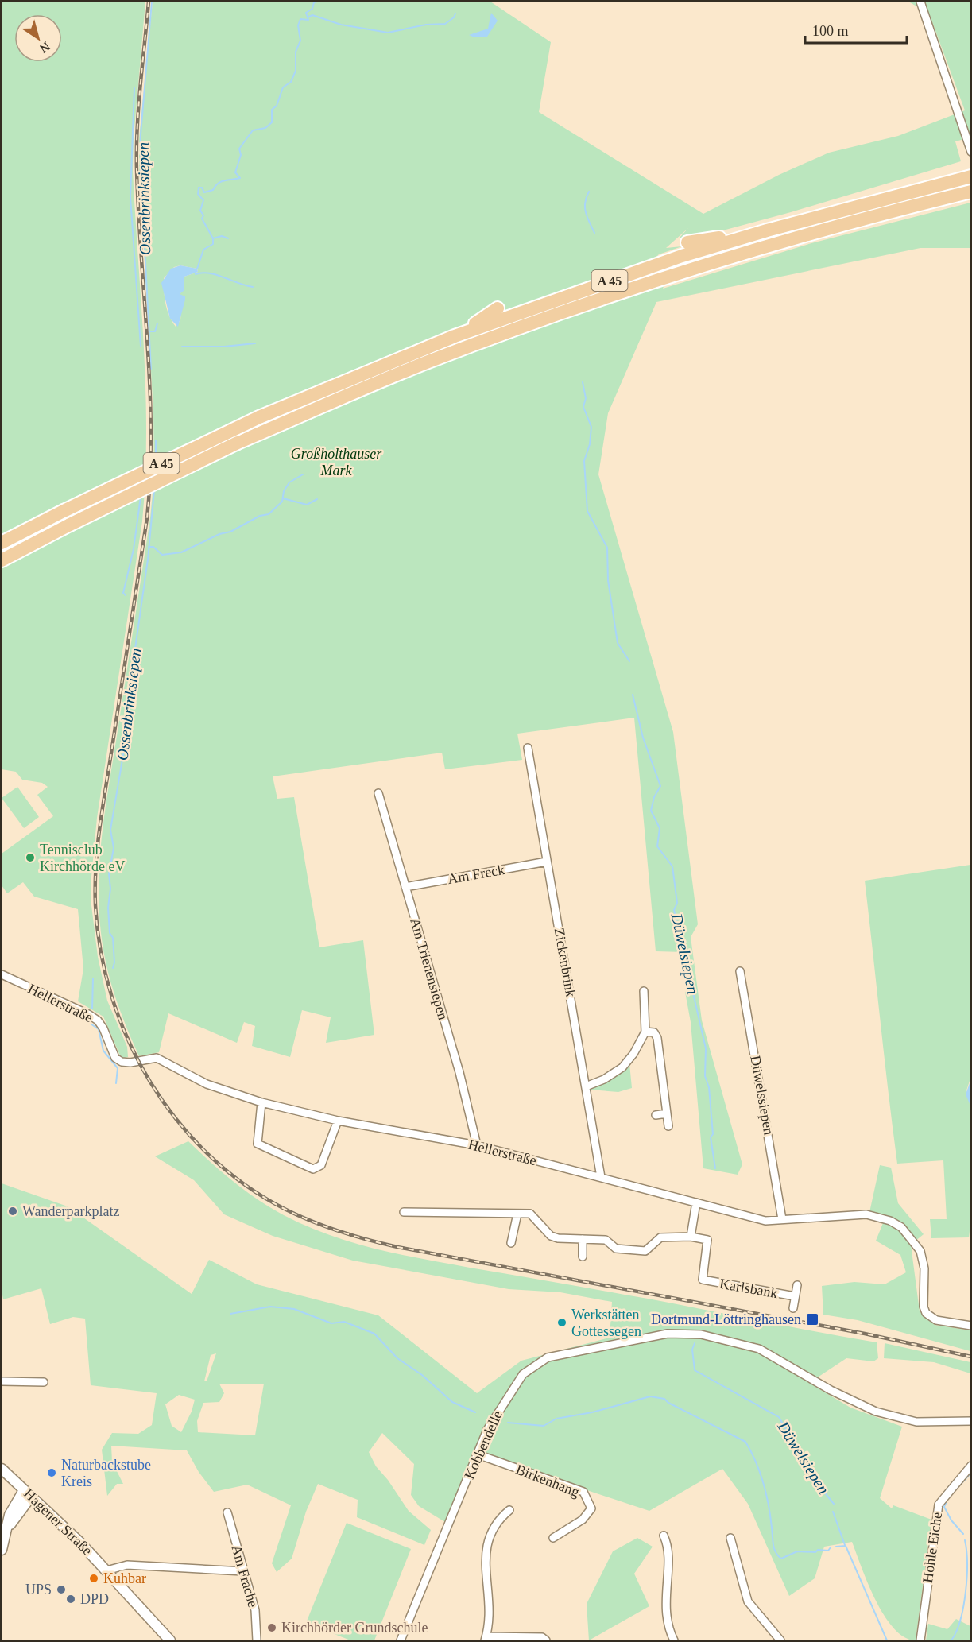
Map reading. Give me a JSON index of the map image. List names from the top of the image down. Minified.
{"streets":{"highway":["A 45"],"main road":["Hagener Straße"],"street":["Am Freck","Zickenbrink","Am Trienensiepen","Hellerstraße","Düwelssiepen","Karlsbank","Kobbendelle","Birkenhang","Hohle Eiche","Am Frache"]},"crossings":[["Am Freck","Zickenbrink"],["Am Freck","Am Trienensiepen"],["Zickenbrink","Hellerstraße"],["Am Trienensiepen","Hellerstraße"],["Hellerstraße","Düwelssiepen"],["Kobbendelle","Birkenhang"]],"water":["Ossenbrinksiepen","Düwelsiepen"],"parks":["Großholthauser Mark"],"places":{"other":["Tennisclub Kirchhörde eV","Wanderparkplatz","Werkstätten Gottessegen","Naturbackstube Kreis","Kuhbar","UPS","DPD","Kirchhörder Grundschule"],"transit":["Dortmund-Löttringhausen"]},"scale_bar":"100 m","north":"bottom right"}
